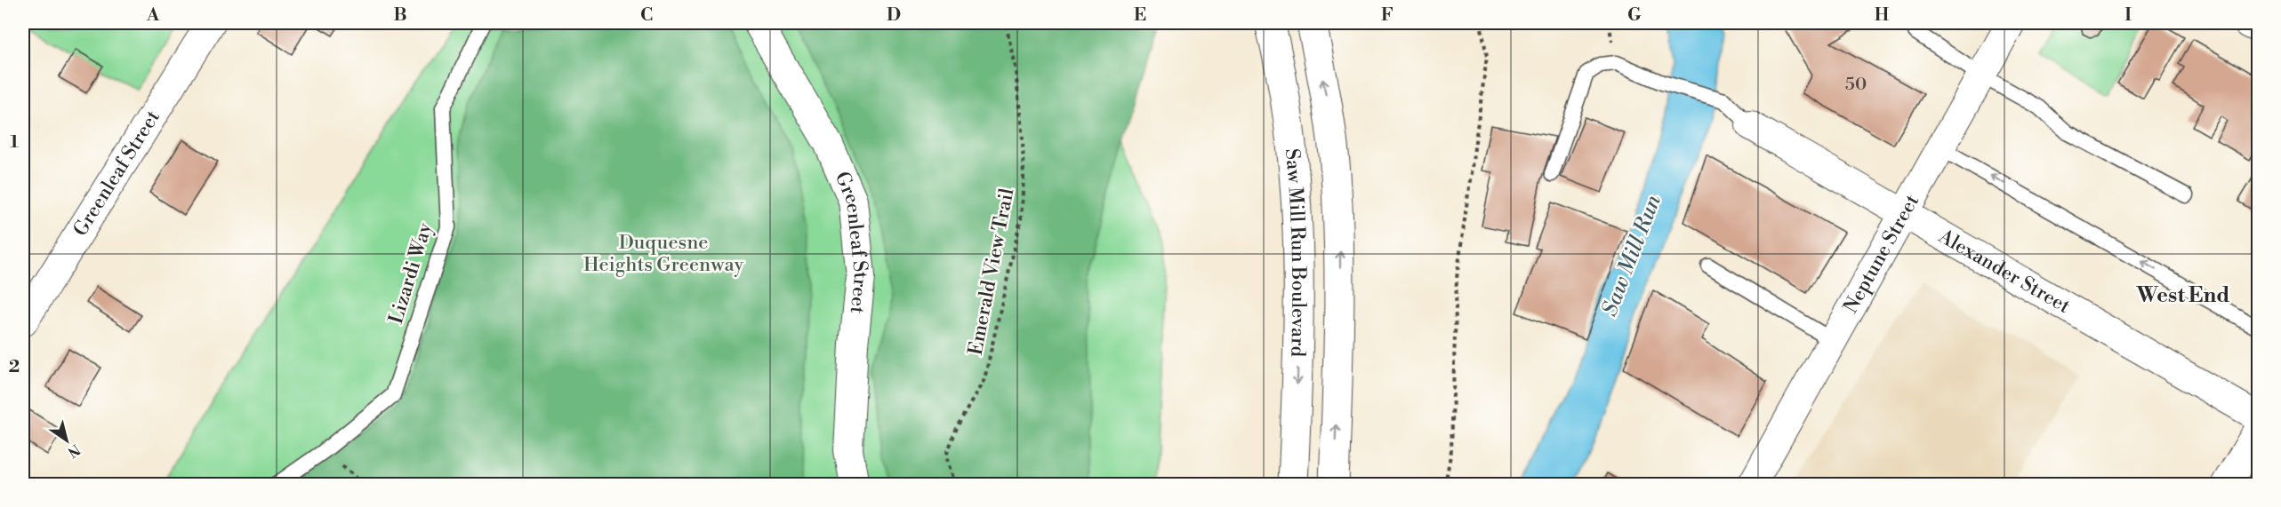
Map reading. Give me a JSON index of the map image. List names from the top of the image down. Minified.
{"streets":{"main road":["Saw Mill Run Boulevard"],"street":["Greenleaf Street","Neptune Street","Alexander Street"],"lane":["Lizardi Way"],"path":["Emerald View Trail"]},"crossings":[["Neptune Street","Alexander Street"]],"districts":["West End"],"water":["Saw Mill Run"],"parks":["Duquesne Heights Greenway"],"house_numbers":["50"],"north":"bottom right","grid":{"columns":["A","B","C","D","E","F","G","H","I"],"rows":["1","2"]}}
